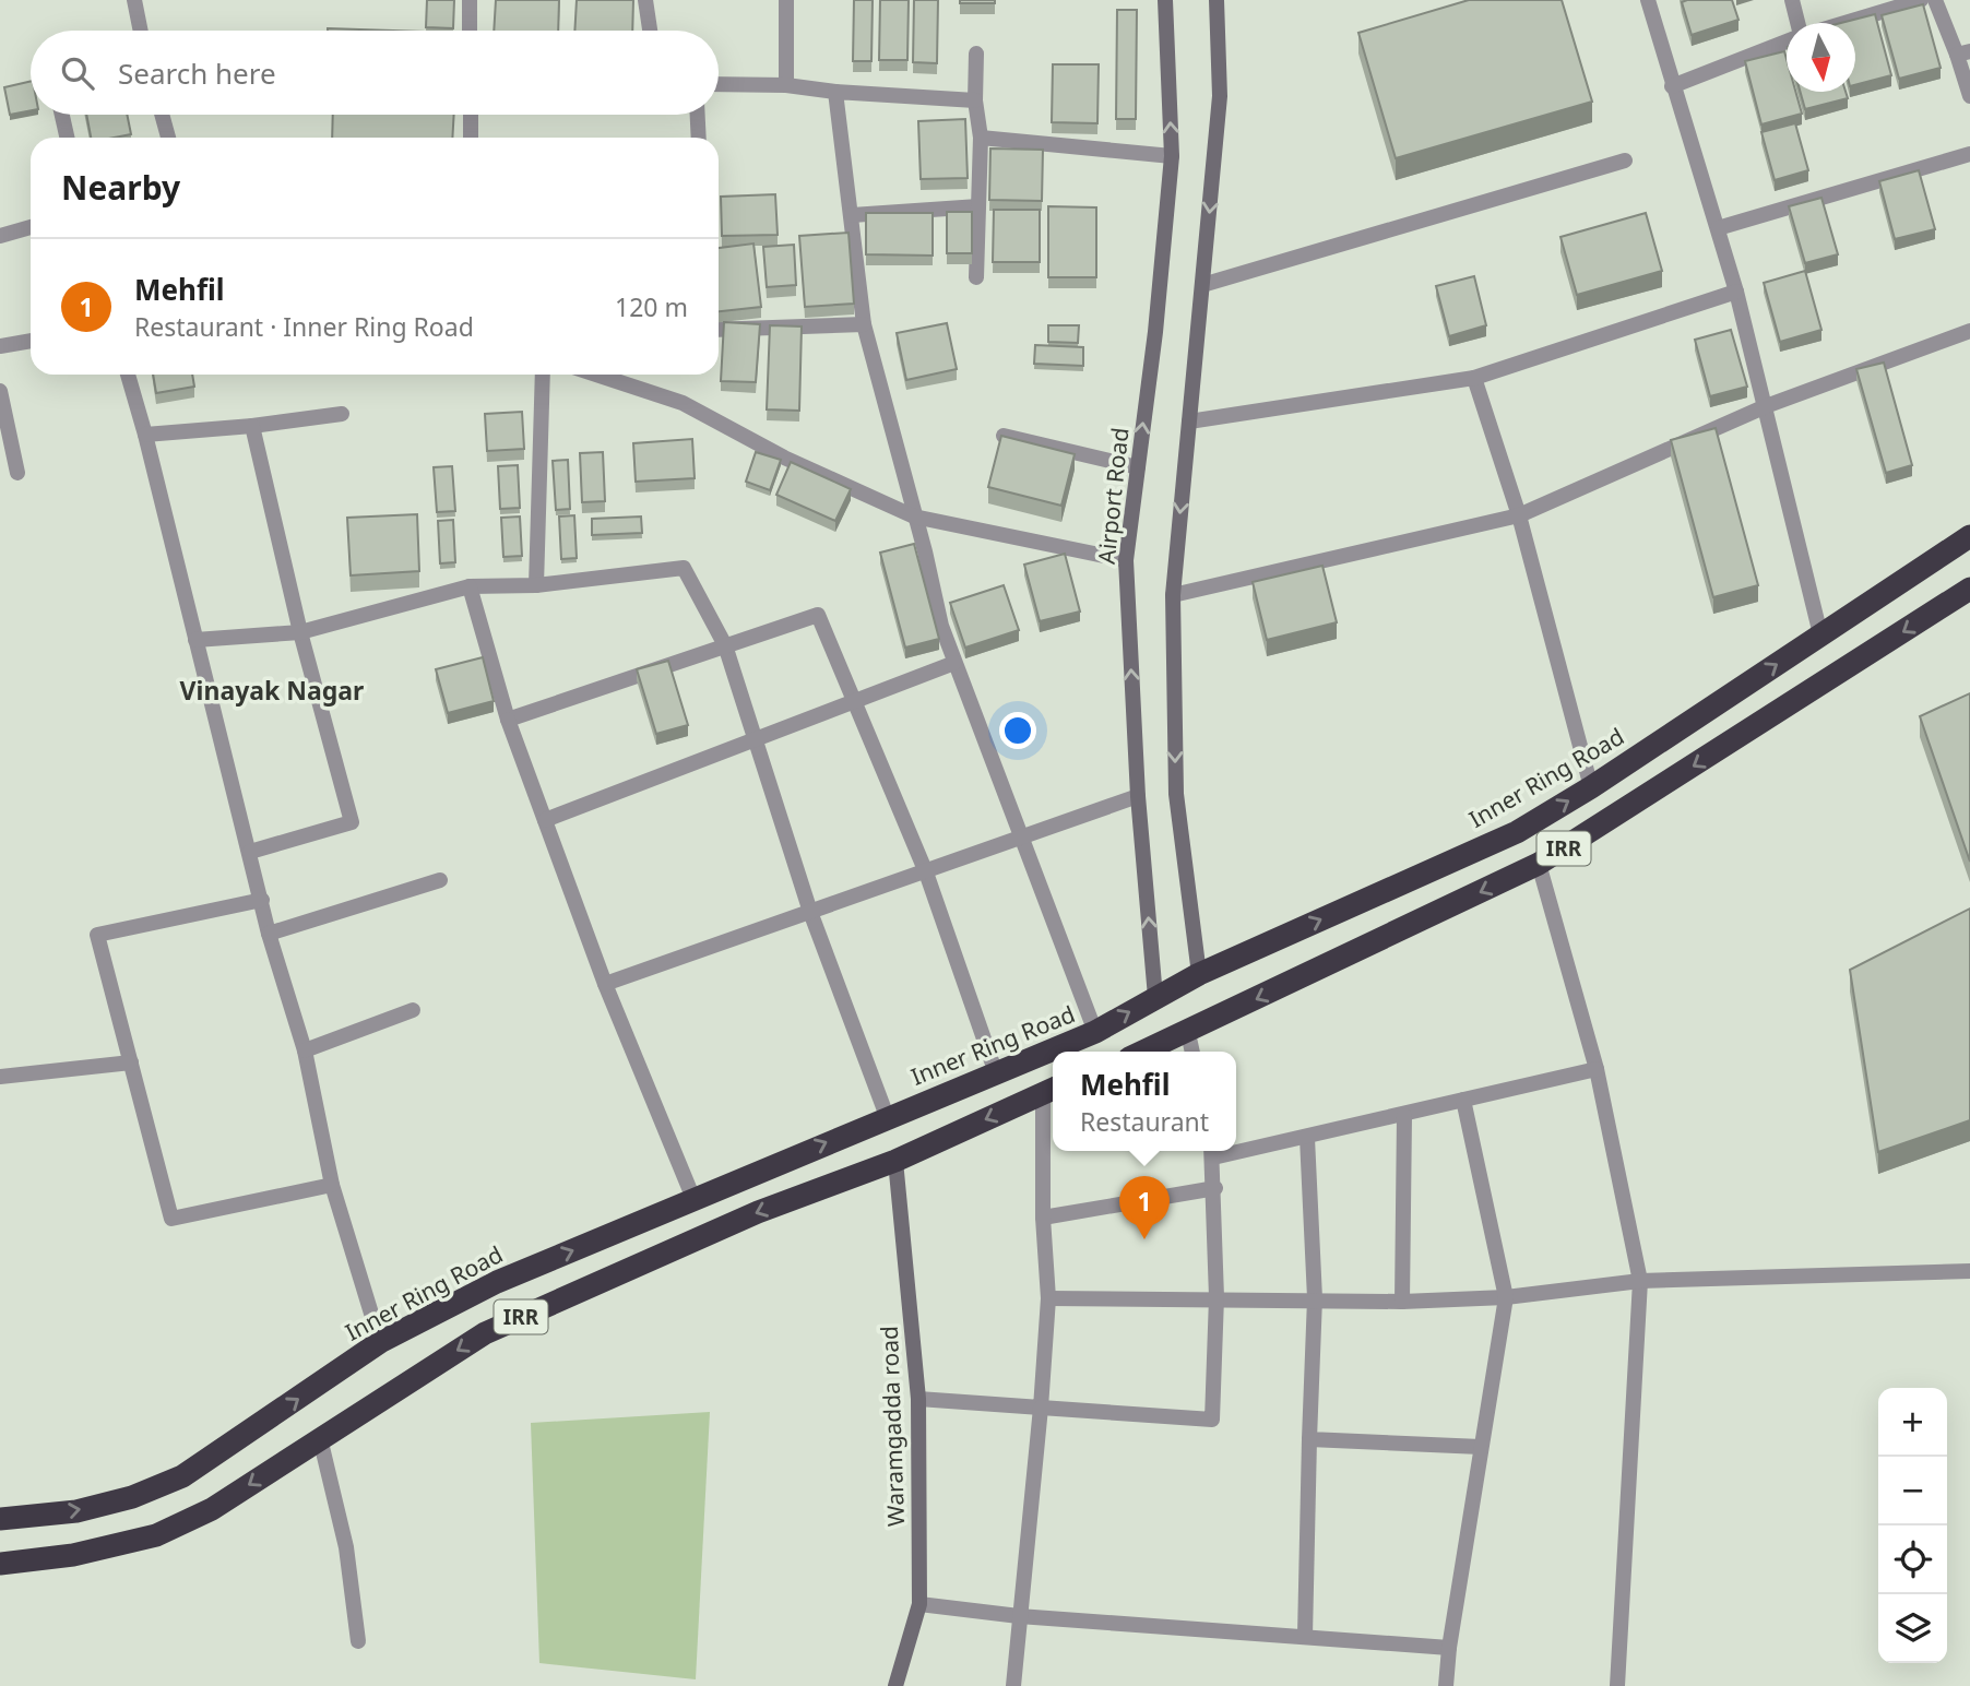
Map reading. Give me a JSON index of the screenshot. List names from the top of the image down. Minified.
{"streets":{"highway":["Inner Ring Road","IRR"],"main road":["Airport Road","Waramgadda road"]},"crossings":[["Airport Road","Inner Ring Road"],["IRR","Waramgadda road"]],"districts":["Vinayak Nagar"],"north":"bottom","page":{"search":"Search here","heading":"Nearby","list":[{"mark":"1","name":"Mehfil","note":"Restaurant · Inner Ring Road","value":"120 m"}],"popup":["Mehfil","Restaurant"],"pins":"1","map_buttons":["+","−"]}}
